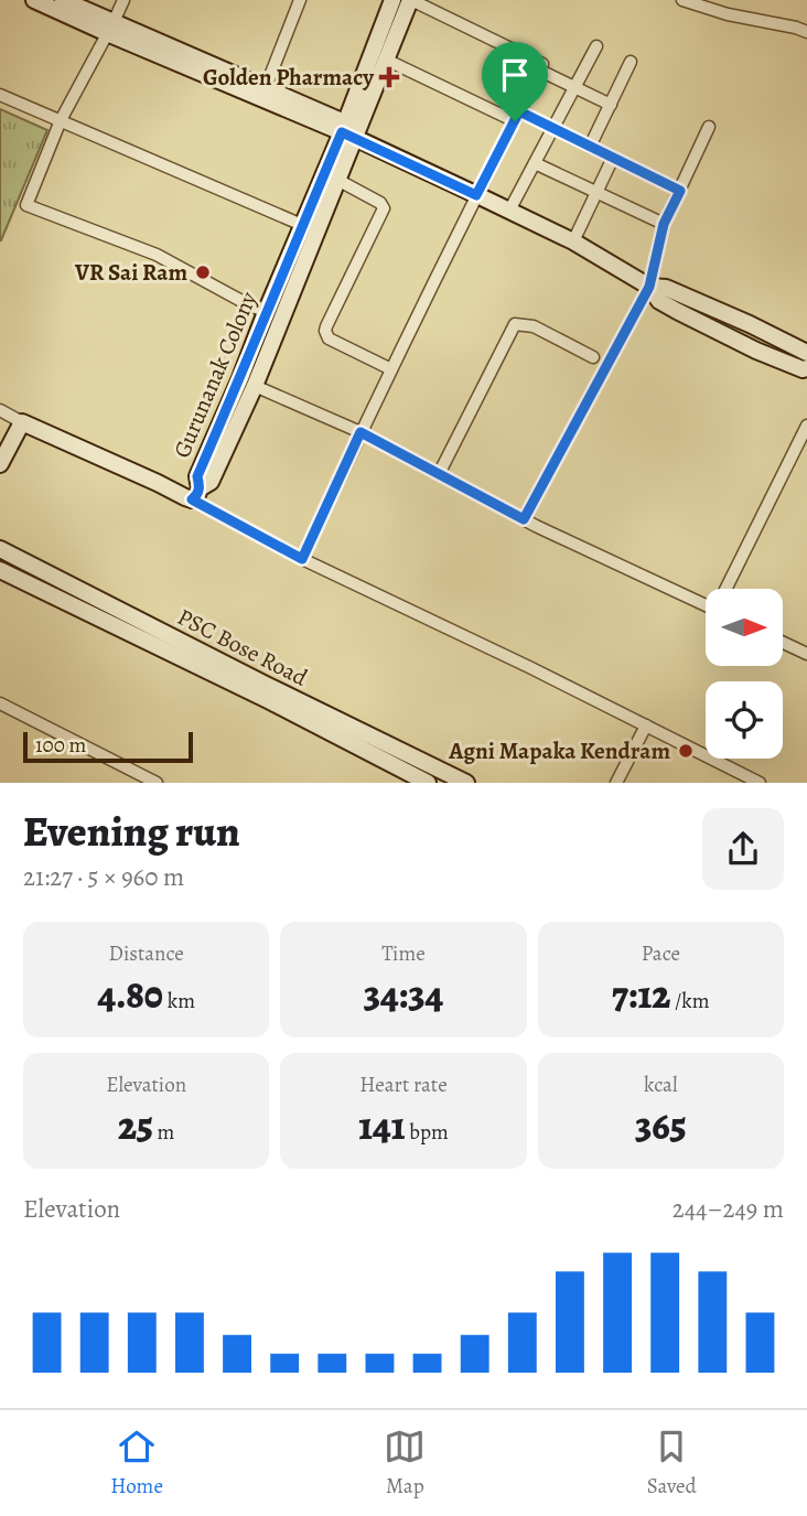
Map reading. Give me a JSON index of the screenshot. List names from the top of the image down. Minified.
{"streets":{"street":["Gurunanak Colony","PSC Bose Road"]},"places":{"health":["Golden Pharmacy"],"other":["VR Sai Ram","Agni Mapaka Kendram"]},"scale_bar":"100 m","north":"right","page":{"scale":"100 m","heading":["Evening run","21:27 · 5 × 960 m"],"stats":[["Distance","4.80 km"],["Time","34:34"],["Pace","7:12 /km"],["Elevation","25 m"],["Heart rate","141 bpm"],["kcal","365"]],"chart":["Elevation","244–249 m"],"tabs":["Home","Map","Saved"]}}
